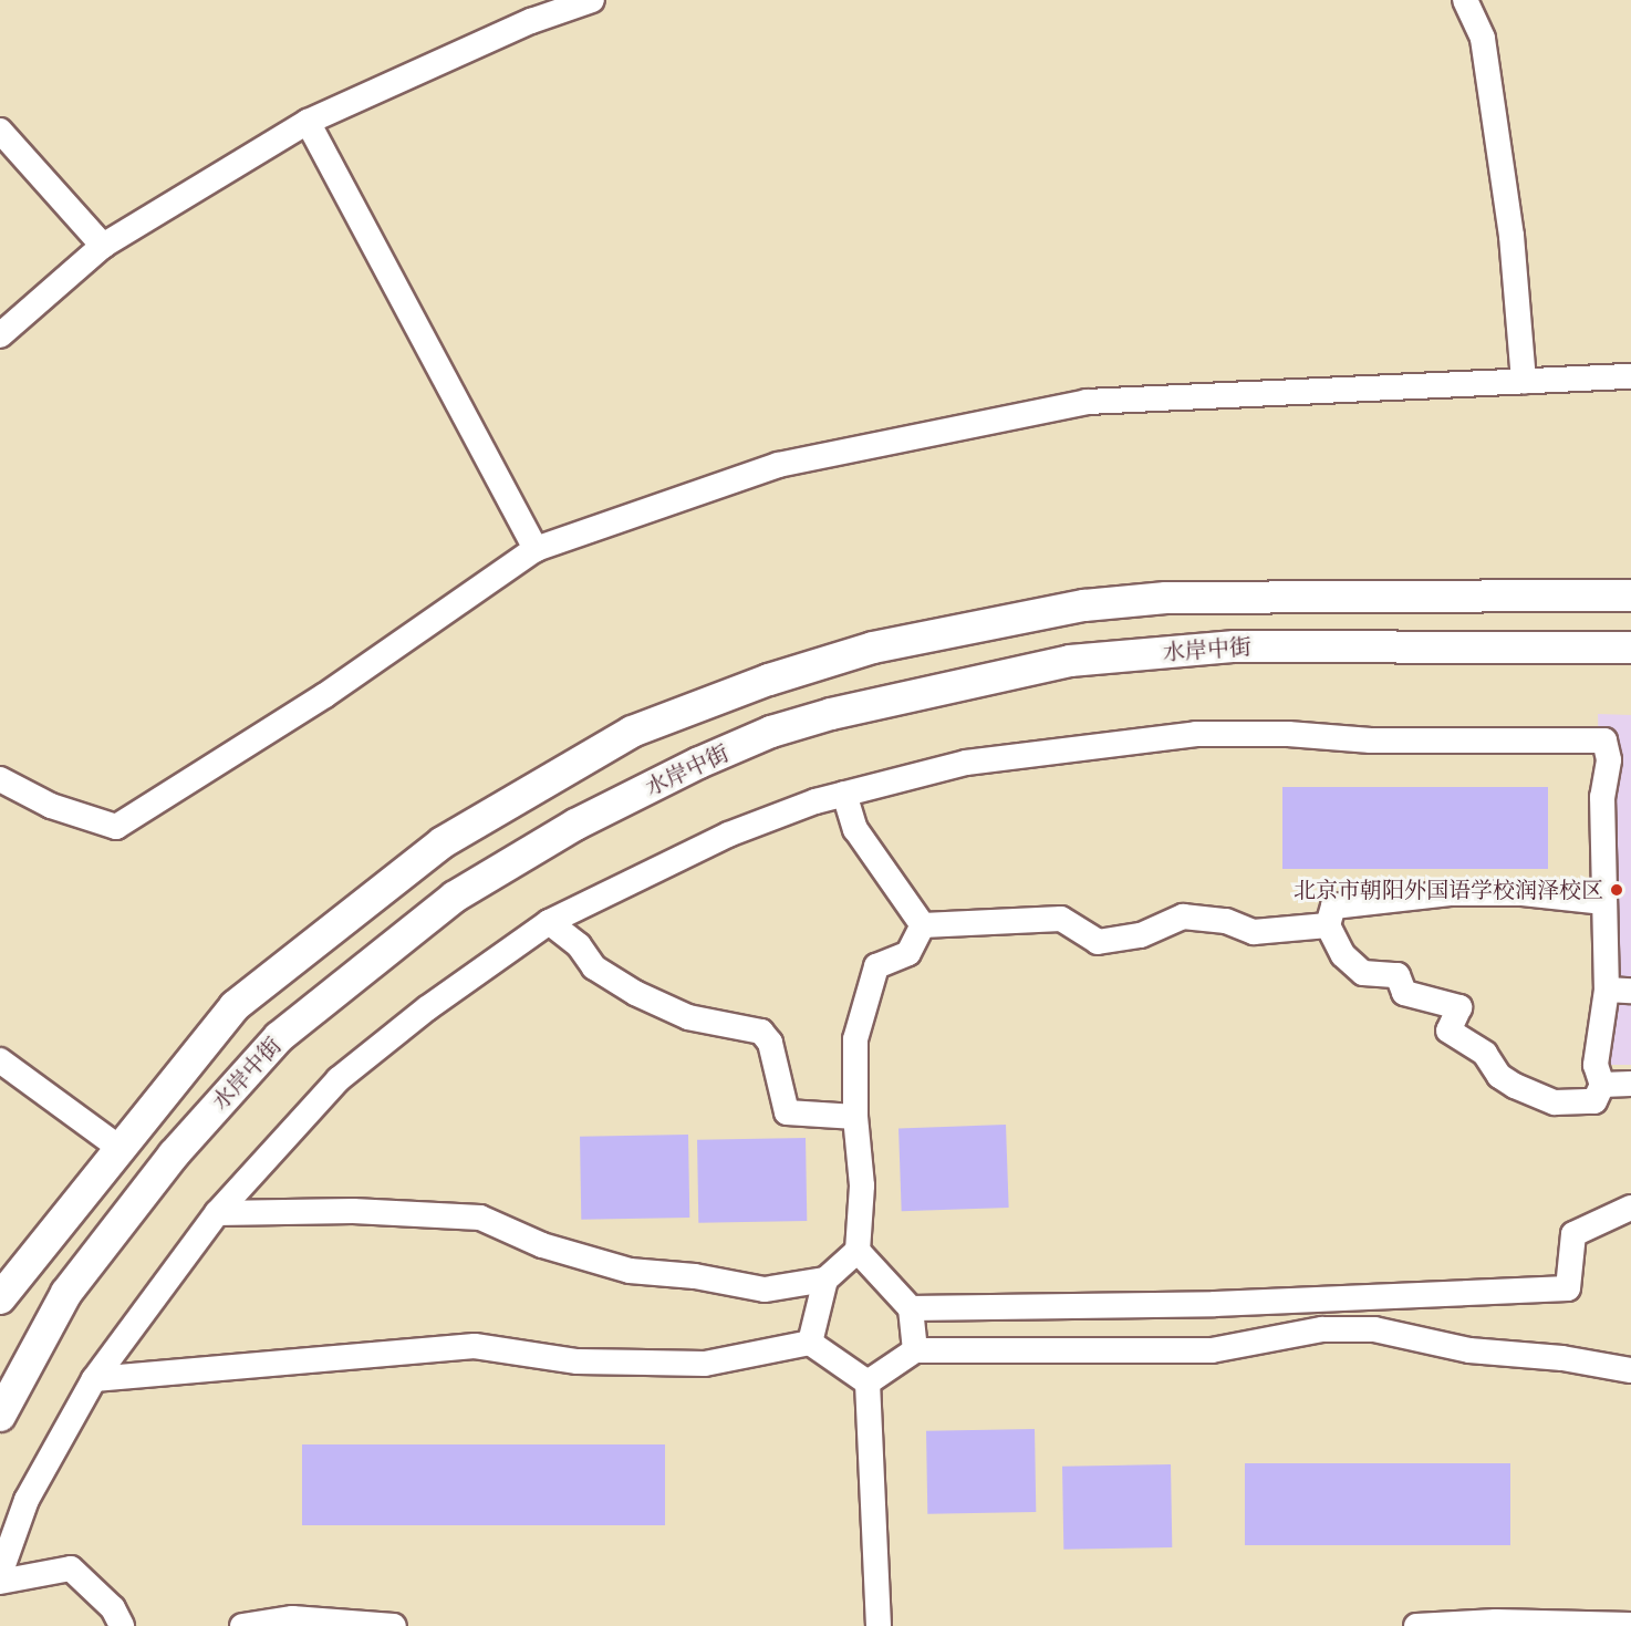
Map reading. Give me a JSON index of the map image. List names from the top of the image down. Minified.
{"streets":{"street":["水岸中街"]},"places":["北京市朝阳外国语学校润泽校区"]}
